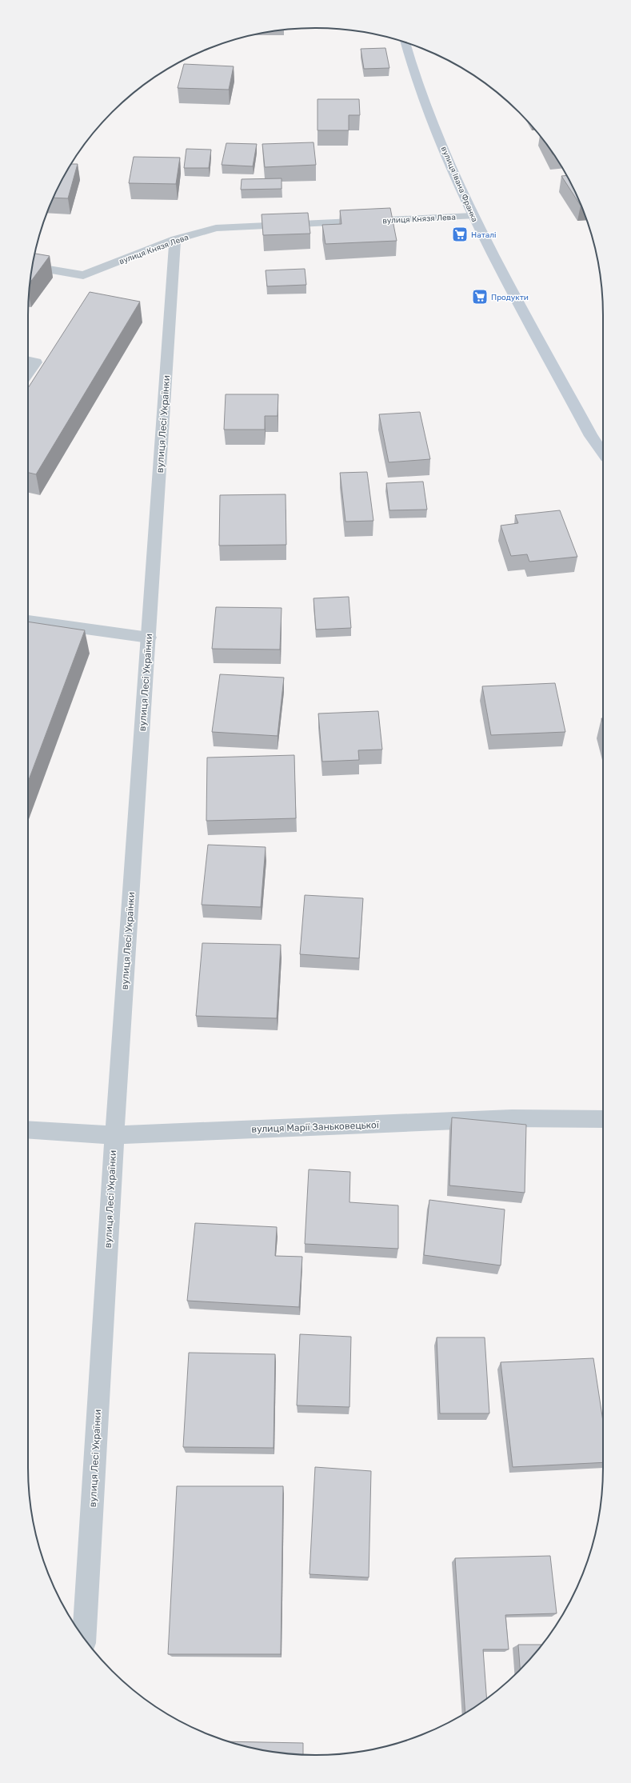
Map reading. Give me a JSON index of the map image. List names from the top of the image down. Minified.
{"streets":{"main road":["вулиця Івана Франка"],"street":["вулиця Князя Лева","вулиця Лесі Українки","вулиця Марії Заньковецької"]},"crossings":[["вулиця Івана Франка","вулиця Князя Лева"],["вулиця Князя Лева","вулиця Лесі Українки"],["вулиця Лесі Українки","вулиця Марії Заньковецької"]],"places":{"supermarket":["Наталi","Продукти"]}}
